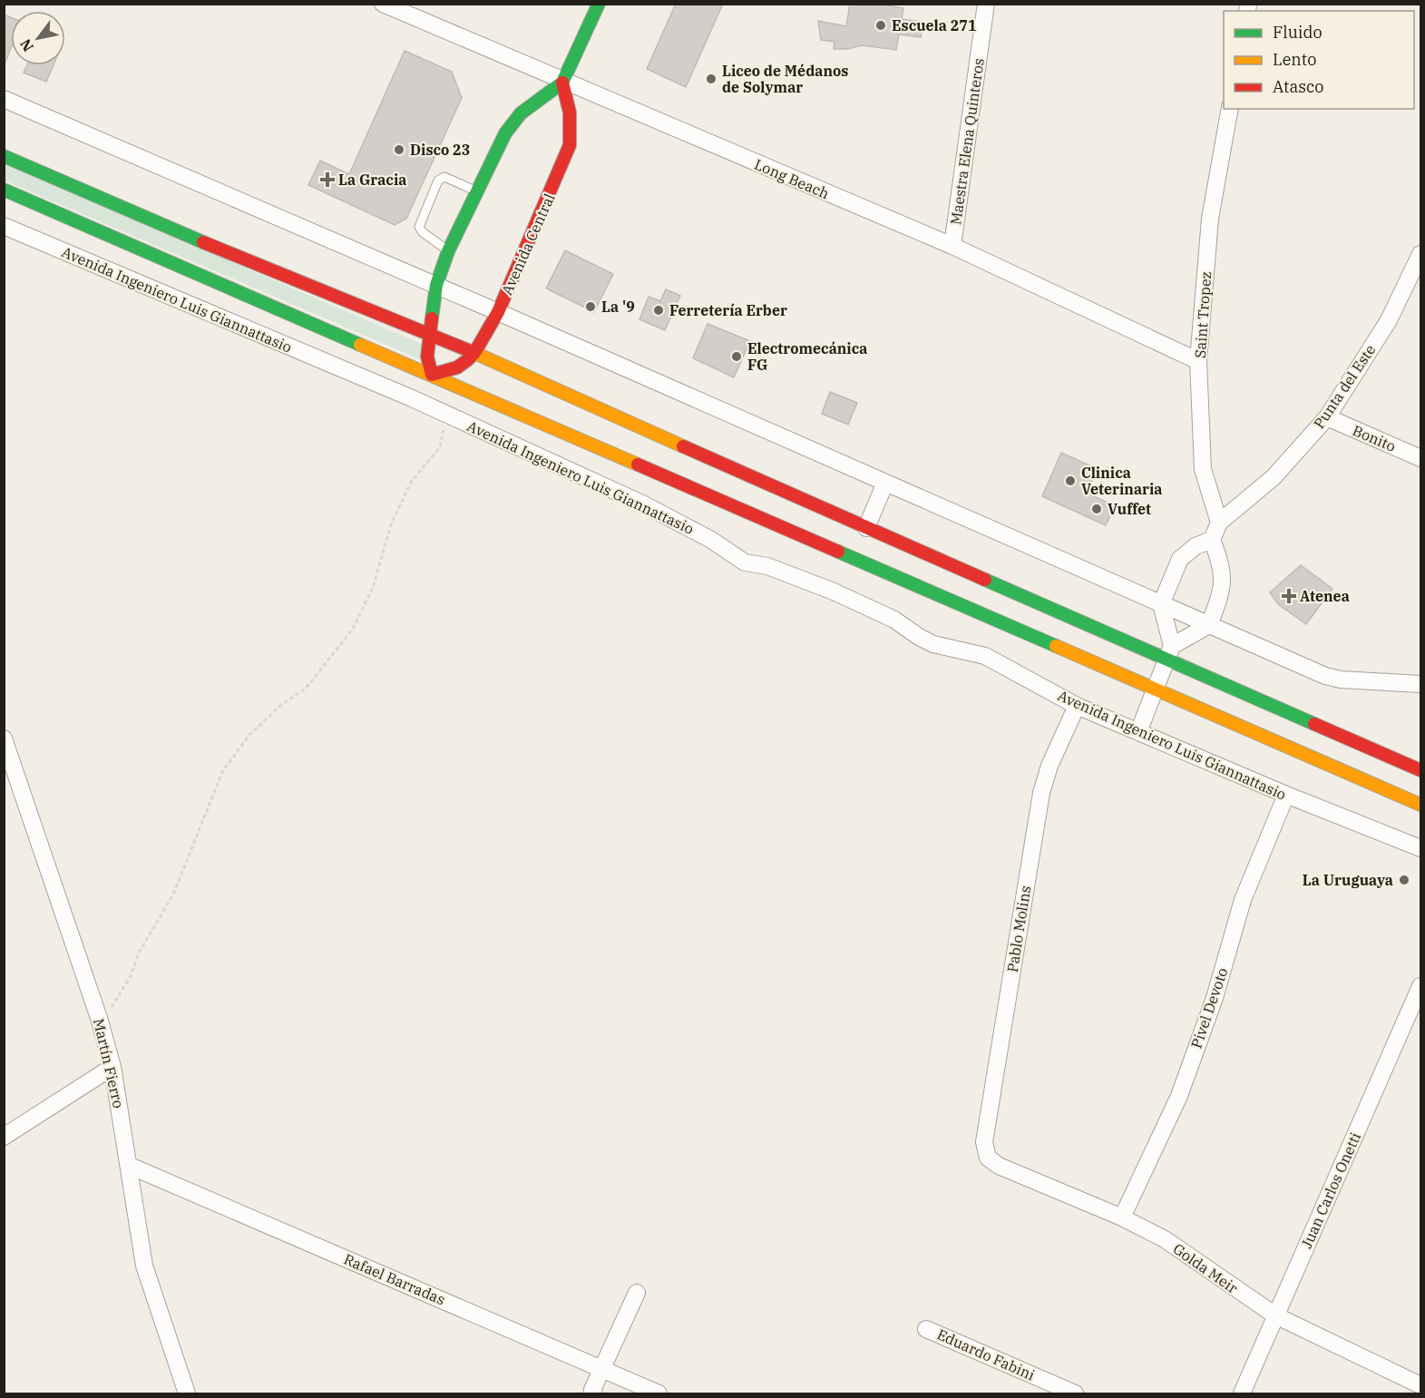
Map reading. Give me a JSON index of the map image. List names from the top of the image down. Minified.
{"streets":{"main road":["Avenida Central","Avenida Ingeniero Luis Giannattasio"],"street":["Maestra Elena Quinteros","Long Beach","Saint Tropez","Punta del Este","Bonito","Pablo Molins","Pivel Devoto","Martín Fierro","Juan Carlos Onetti","Golda Meir","Rafael Barradas","Eduardo Fabini"]},"crossings":[["Maestra Elena Quinteros","Long Beach"],["Long Beach","Avenida Central"],["Long Beach","Saint Tropez"],["Avenida Central","Avenida Ingeniero Luis Giannattasio"],["Avenida Ingeniero Luis Giannattasio","Pablo Molins"],["Avenida Ingeniero Luis Giannattasio","Pivel Devoto"],["Saint Tropez","Punta del Este"],["Punta del Este","Bonito"],["Pablo Molins","Golda Meir"],["Pivel Devoto","Golda Meir"],["Martín Fierro","Rafael Barradas"],["Juan Carlos Onetti","Golda Meir"]],"places":{"other":["Escuela 271","Liceo de Médanos de Solymar","Disco 23","La '9","Ferretería Erber","Electromecánica FG","Clinica Veterinaria","Vuffet","La Uruguaya"],"health":["La Gracia","Atenea"]},"legend":["Fluido","Lento","Atasco"],"north":"bottom left"}
